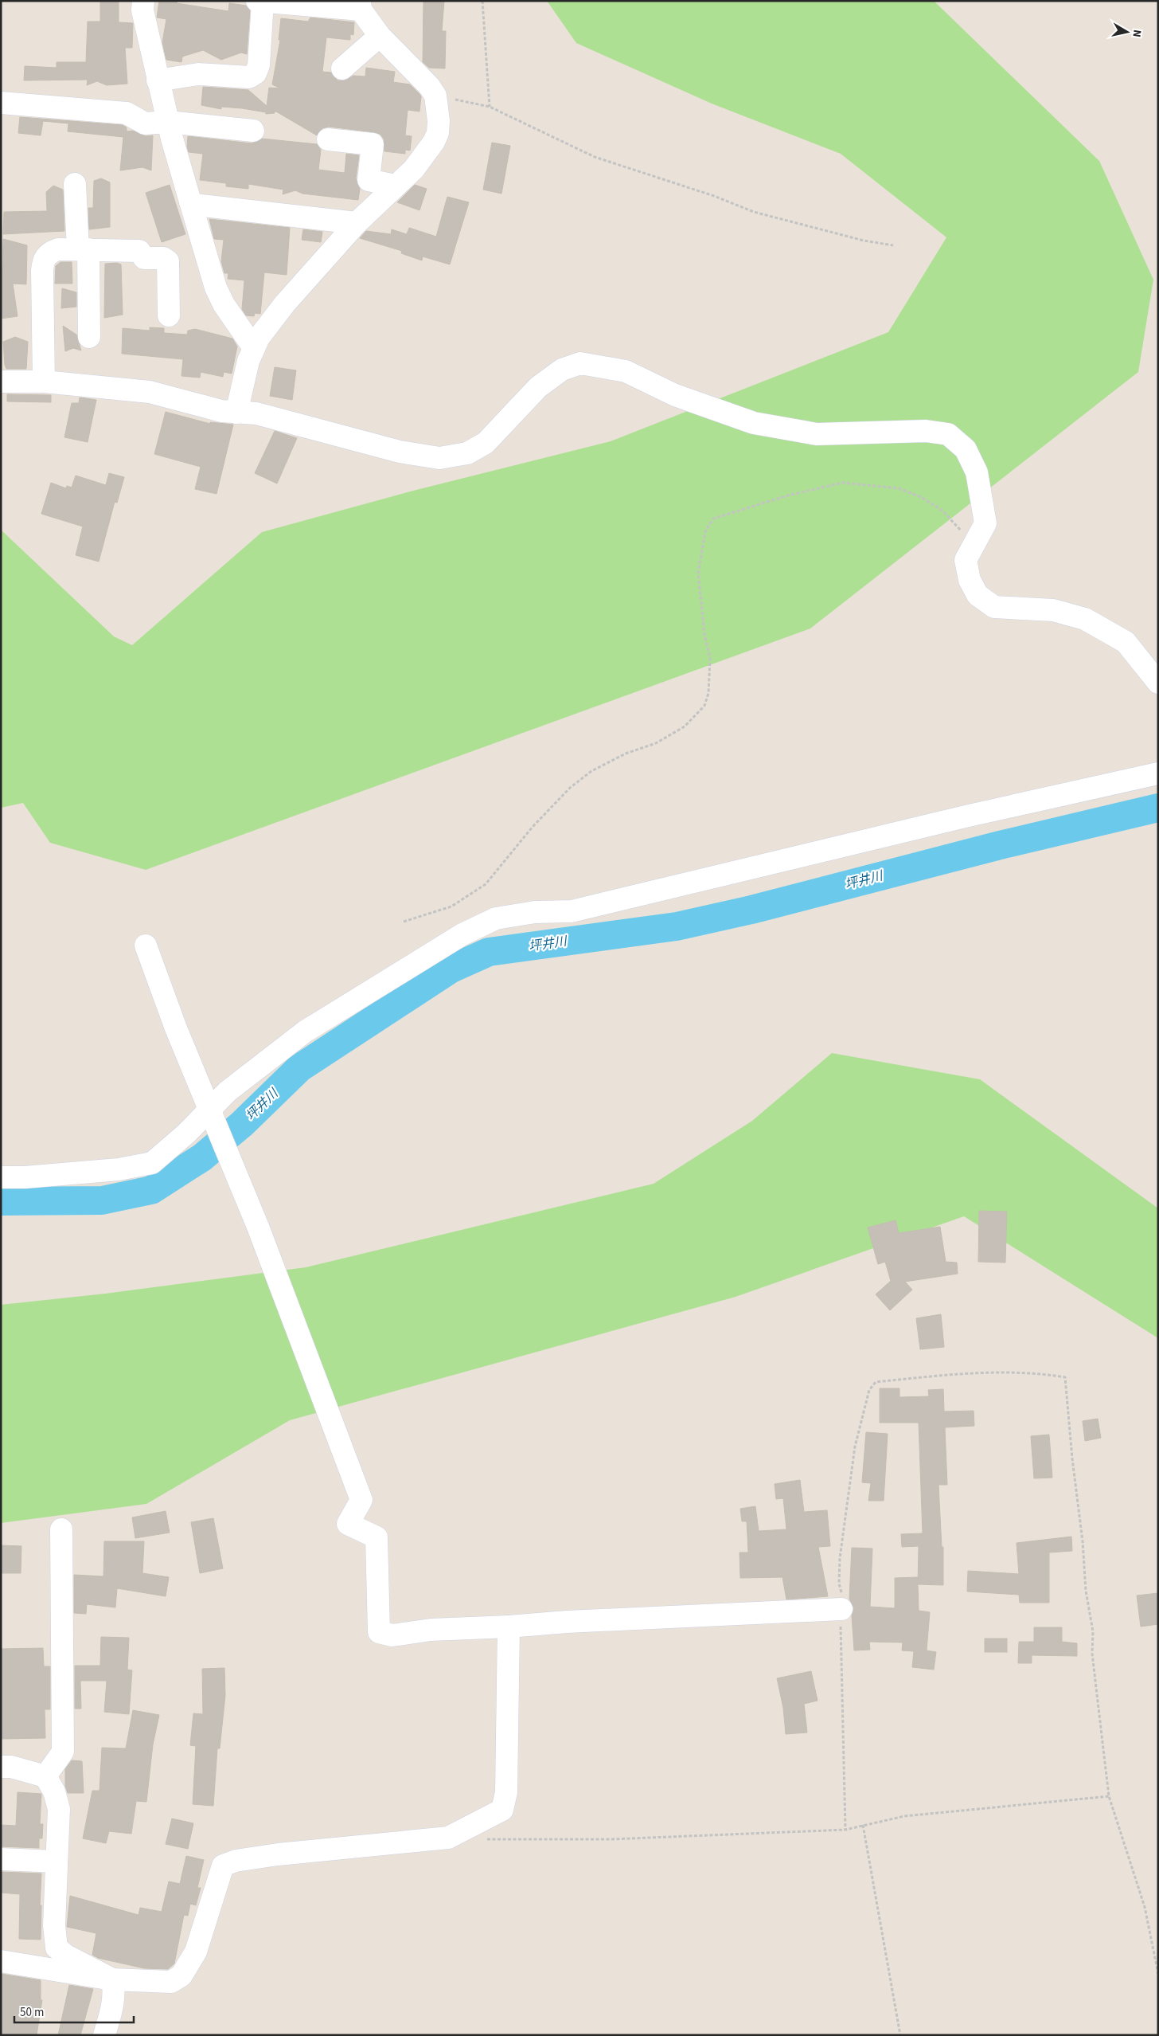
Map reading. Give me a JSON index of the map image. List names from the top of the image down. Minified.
{"water":["坪井川"],"scale_bar":"50 m","north":"right"}
